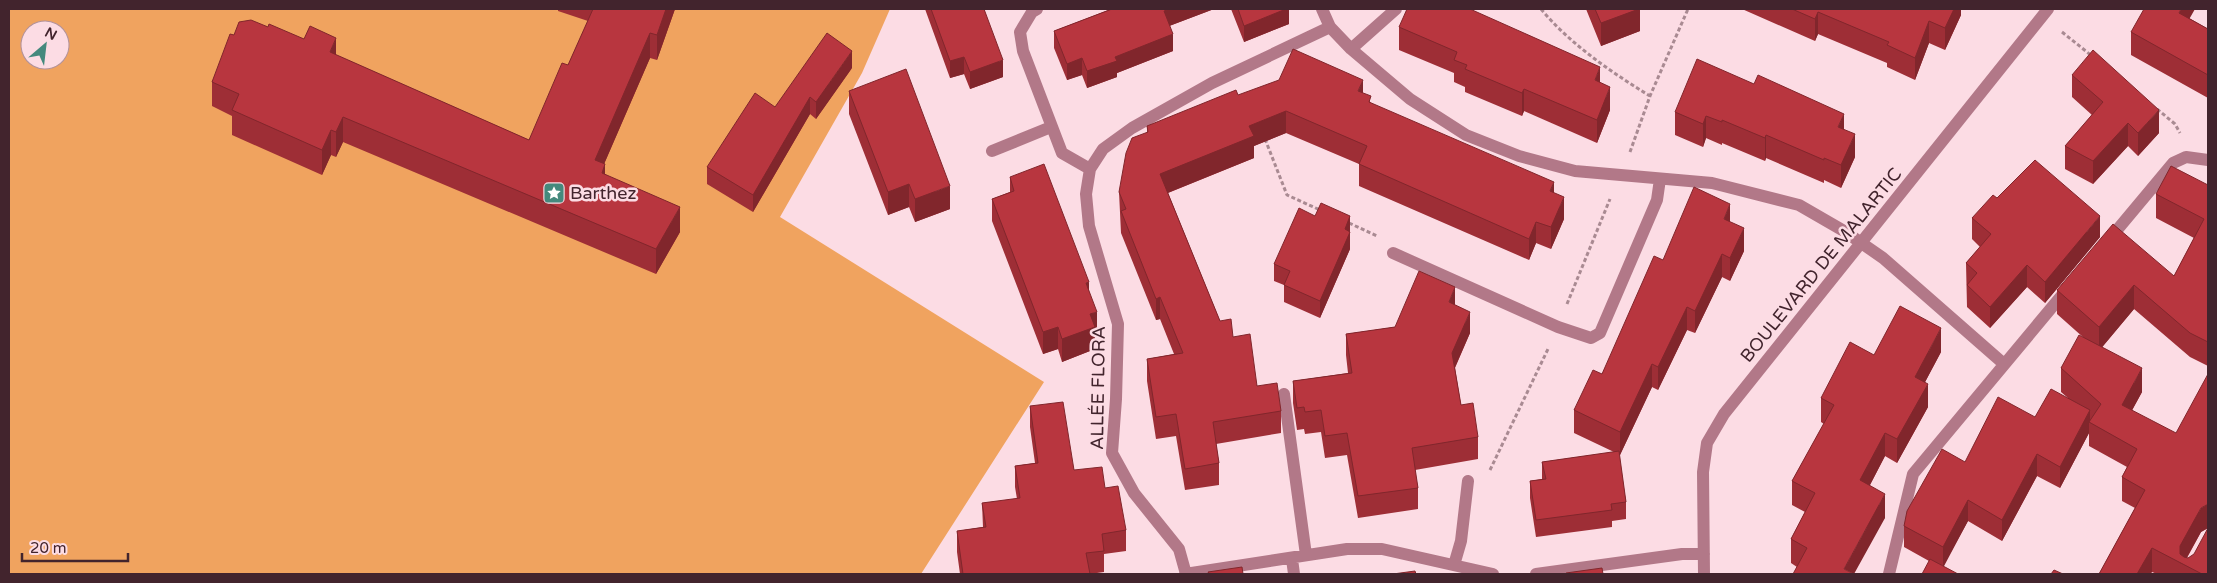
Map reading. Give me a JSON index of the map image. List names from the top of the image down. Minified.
{"streets":{"street":["BOULEVARD DE MALARTIC","ALLÉE FLORA"]},"places":{"place":["Barthez"]},"scale_bar":"20 m","north":"top right"}
